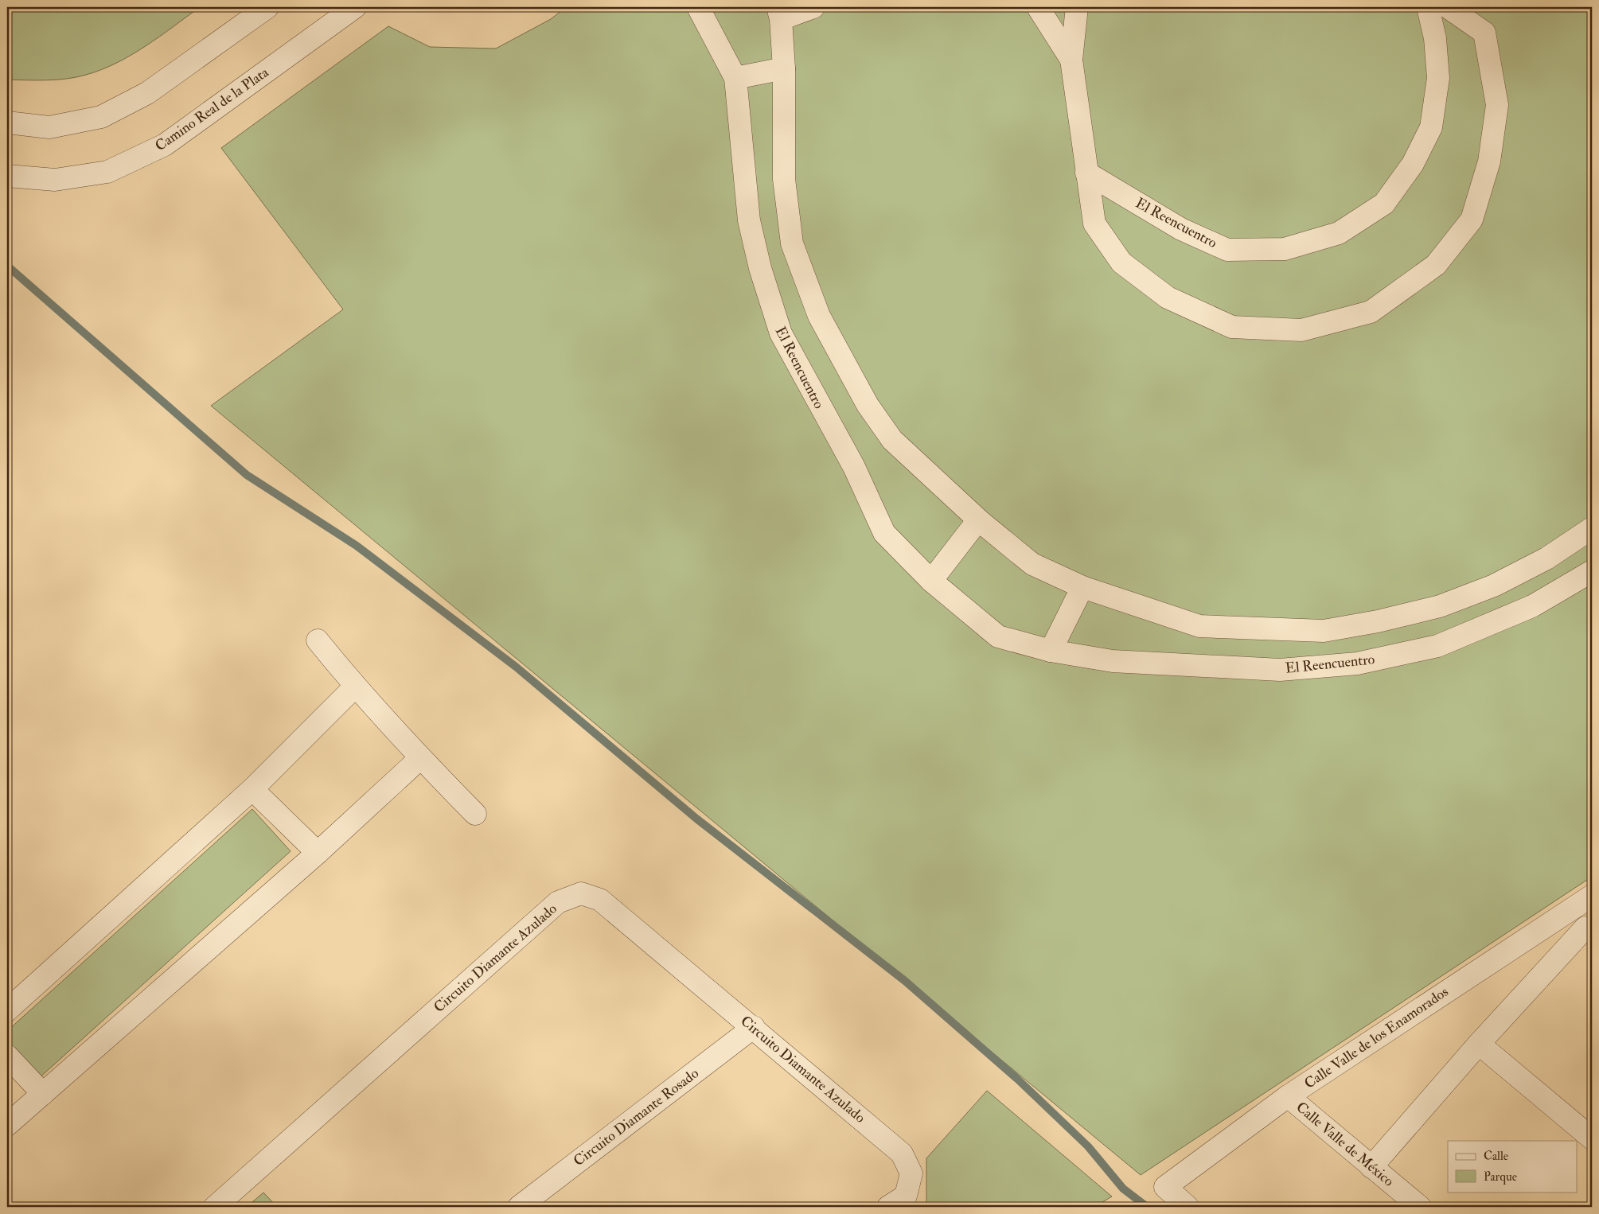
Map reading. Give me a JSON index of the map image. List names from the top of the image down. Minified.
{"streets":{"street":["Camino Real de la Plata","El Reencuentro","Circuito Diamante Azulado","Calle Valle de los Enamorados","Circuito Diamante Rosado","Calle Valle de México"]},"crossings":[["Circuito Diamante Azulado","Circuito Diamante Rosado"],["Calle Valle de los Enamorados","Calle Valle de México"]],"legend":["Calle","Parque"]}
